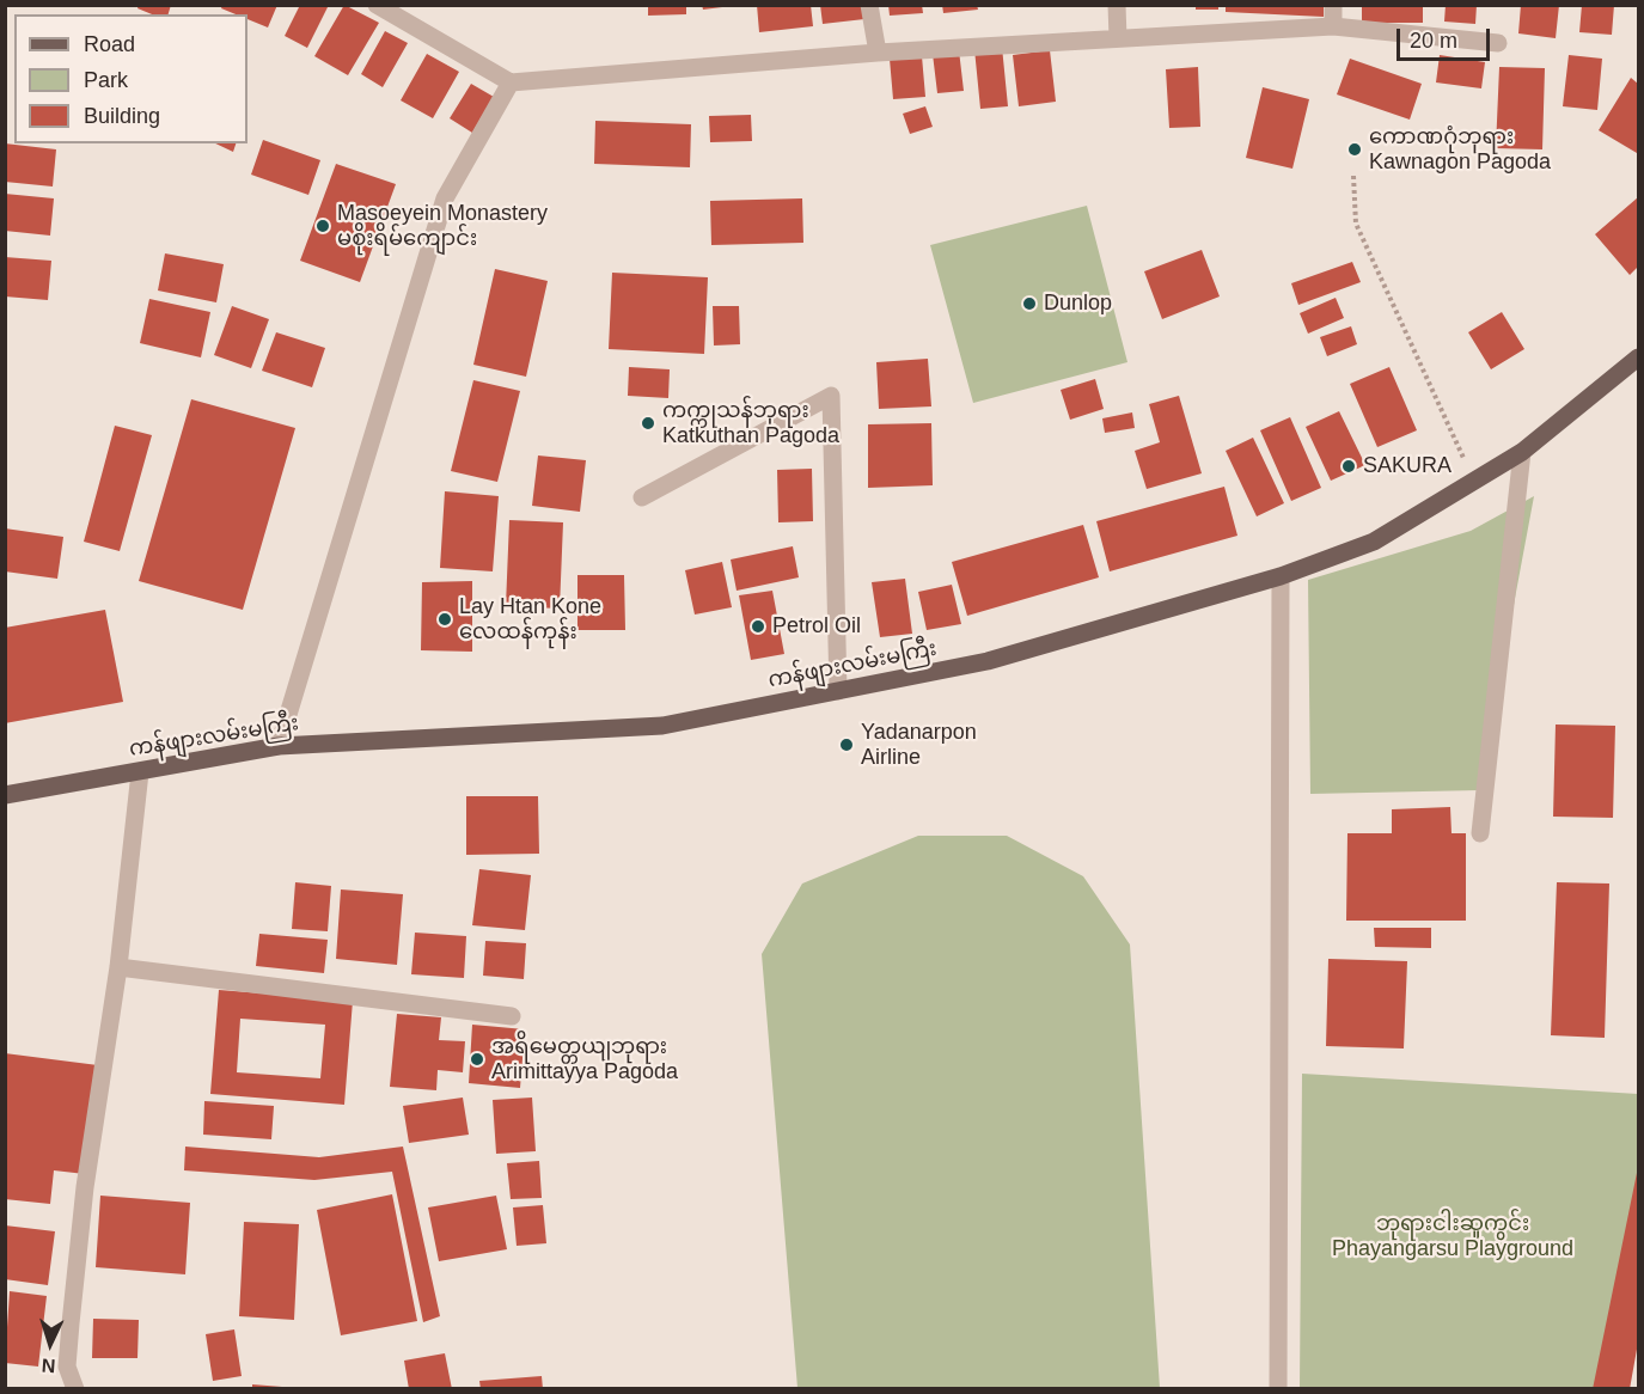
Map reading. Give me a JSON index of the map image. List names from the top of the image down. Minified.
{"streets":{"main road":["ကန်ဖျားလမ်းမကြီး"]},"parks":["ဘုရားငါးဆူကွင်း Phayangarsu Playground"],"places":["ကောဏဂုံဘုရား Kawnagon Pagoda","Masoeyein Monastery မစိုးရိမ်ကျောင်း","Dunlop","ကက္ကုသန်ဘုရား Katkuthan Pagoda","SAKURA","Lay Htan Kone လေထန်ကုန်း","Petrol Oil","Yadanarpon Airline","အရိမေတ္တယျဘုရား Arimittayya Pagoda"],"legend":["Road","Park","Building"],"scale_bar":"20 m","north":"bottom"}
